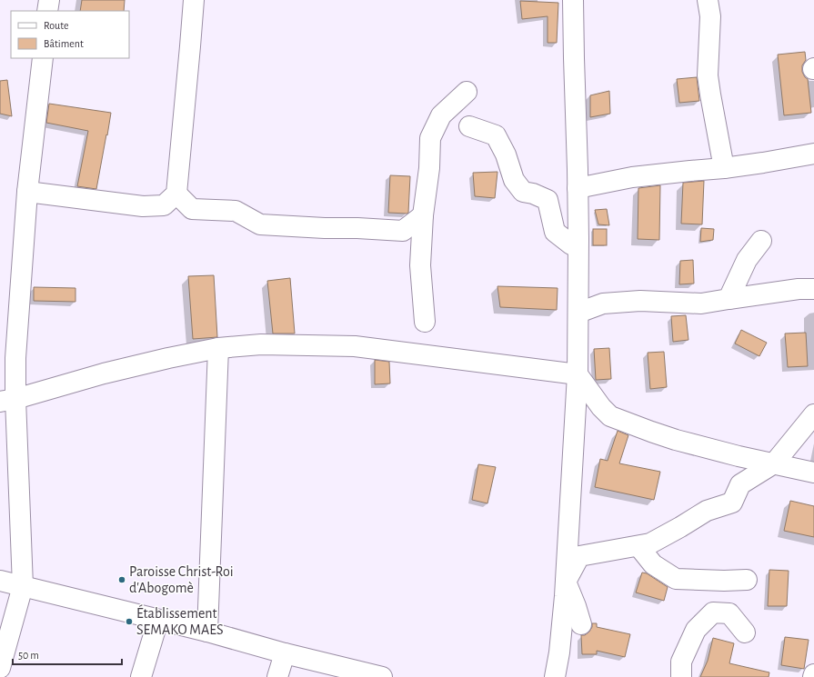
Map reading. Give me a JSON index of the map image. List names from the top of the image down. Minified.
{"places":["Paroisse Christ-Roi d'Abogomè","Établissement SEMAKO MAES"],"legend":["Route","Bâtiment"],"scale_bar":"50 m"}
